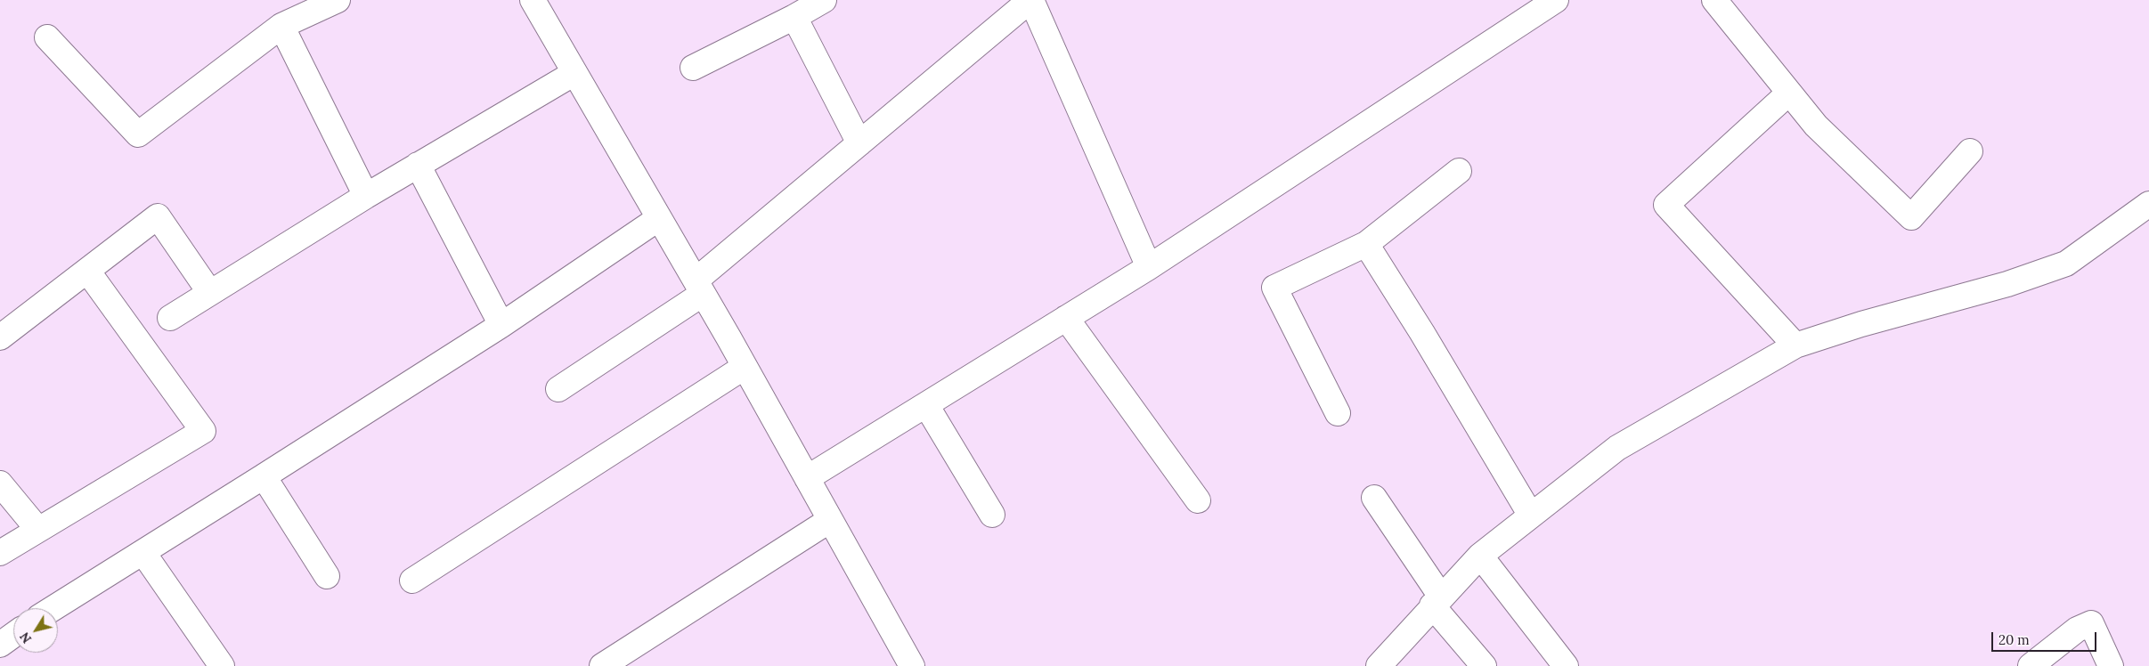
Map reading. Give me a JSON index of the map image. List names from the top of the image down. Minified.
{"scale_bar":"20 m","north":"bottom left"}
